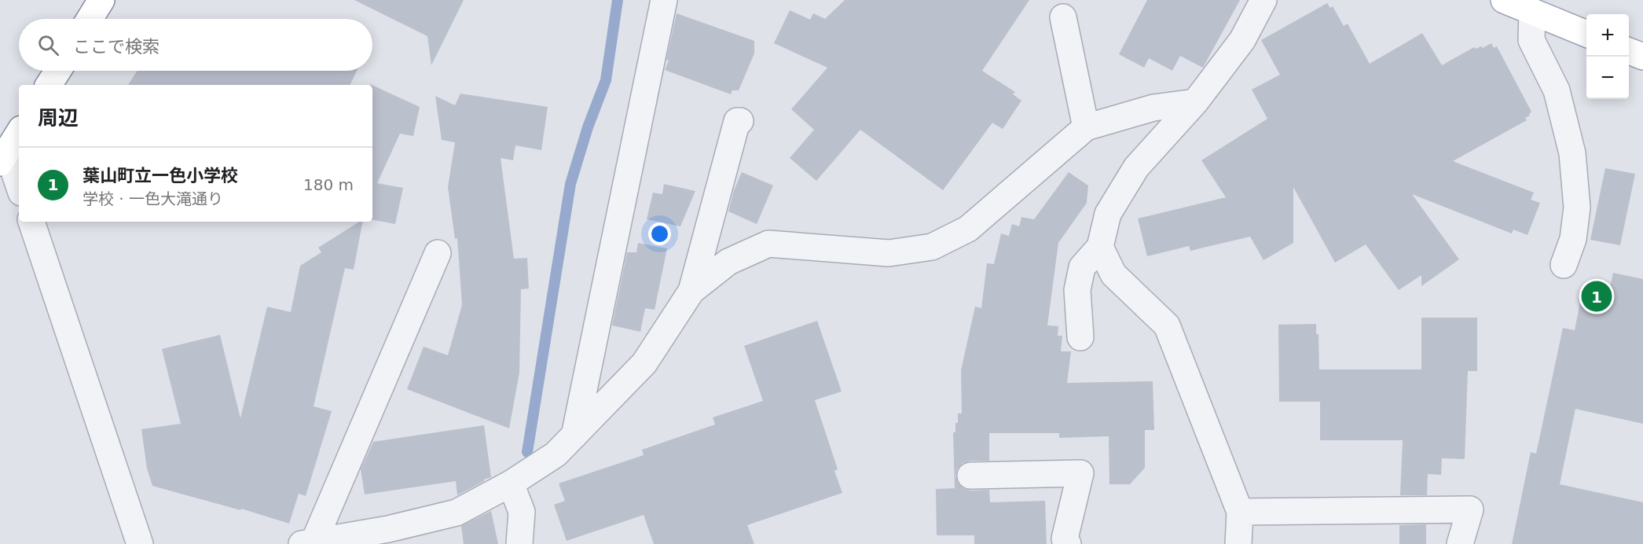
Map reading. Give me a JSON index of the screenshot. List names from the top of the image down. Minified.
{"page":{"map_buttons":["+","−"],"search":"ここで検索","heading":"周辺","list":[{"mark":"1","name":"葉山町立一色小学校","note":"学校 · 一色大滝通り","value":"180 m"}],"pins":"1"}}
